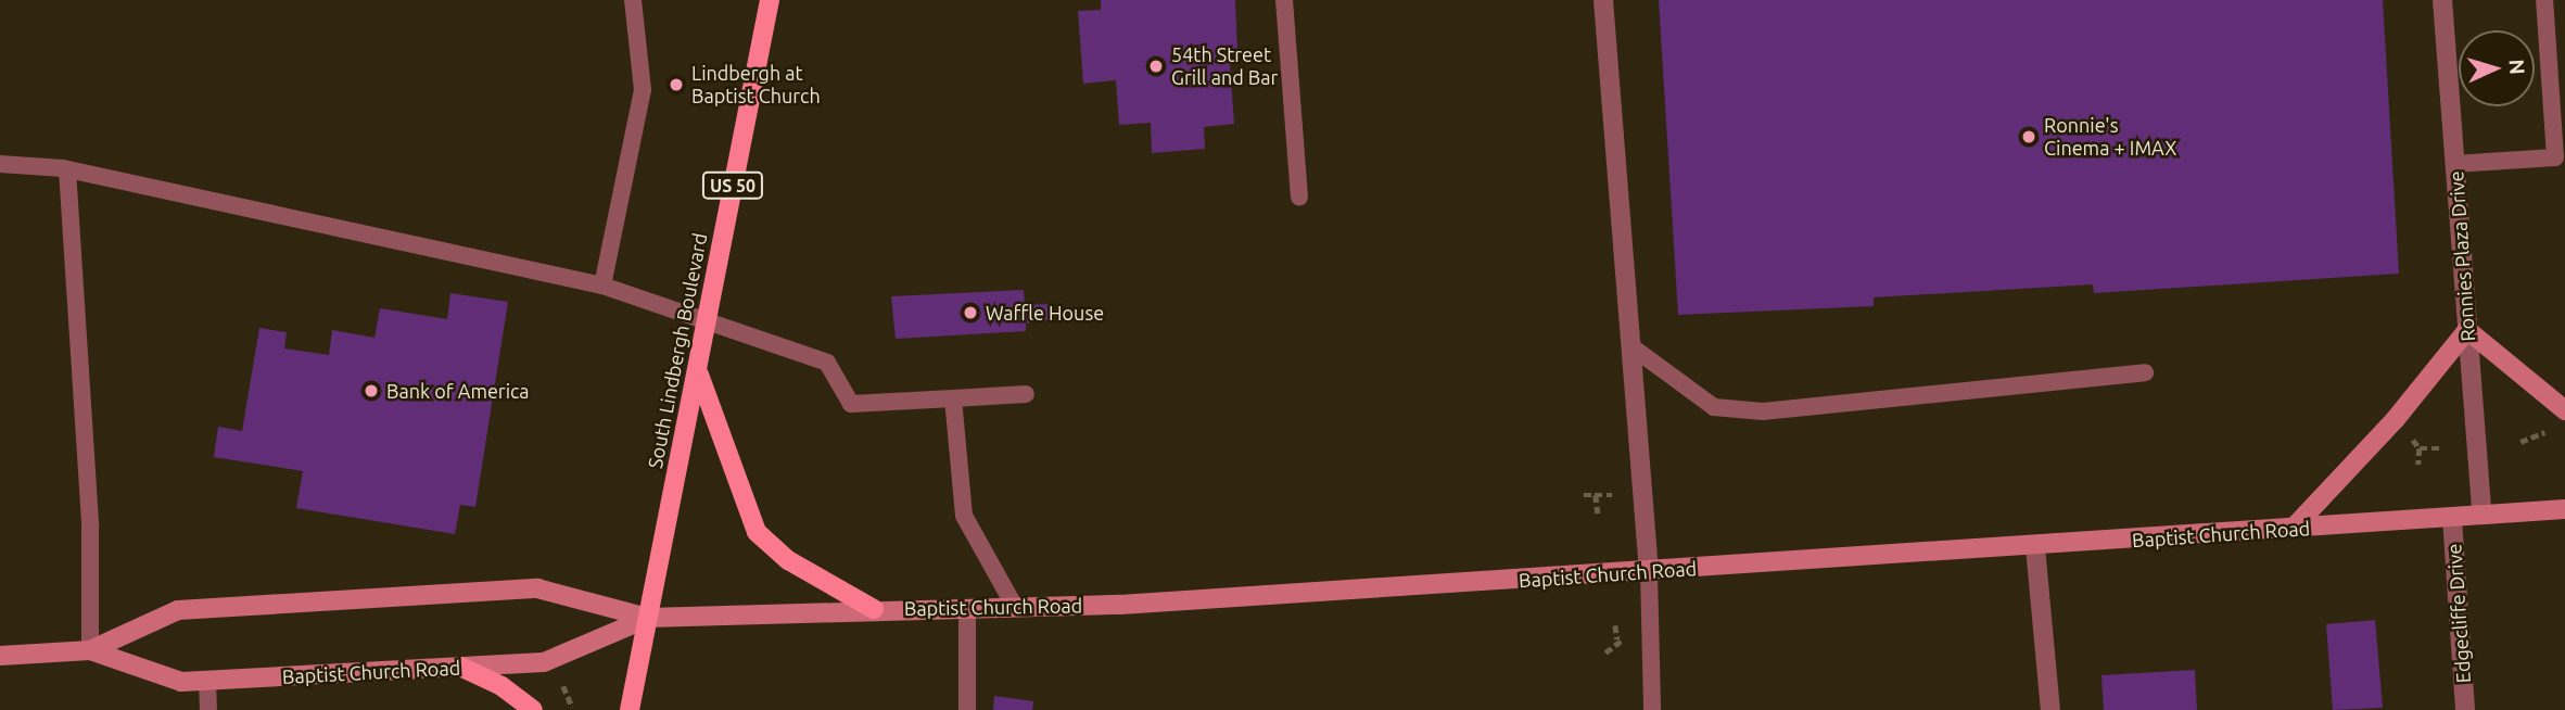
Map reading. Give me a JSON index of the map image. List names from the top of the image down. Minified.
{"streets":{"main road":["US 50","South Lindbergh Boulevard"],"street":["Ronnies Plaza Drive","Baptist Church Road","Edgecliffe Drive"]},"crossings":[["Ronnies Plaza Drive","Baptist Church Road"],["South Lindbergh Boulevard","Baptist Church Road"],["Baptist Church Road","Edgecliffe Drive"]],"places":["54th Street Grill and Bar","Lindbergh at Baptist Church","Ronnie's Cinema + IMAX","Waffle House","Bank of America"],"north":"right"}
